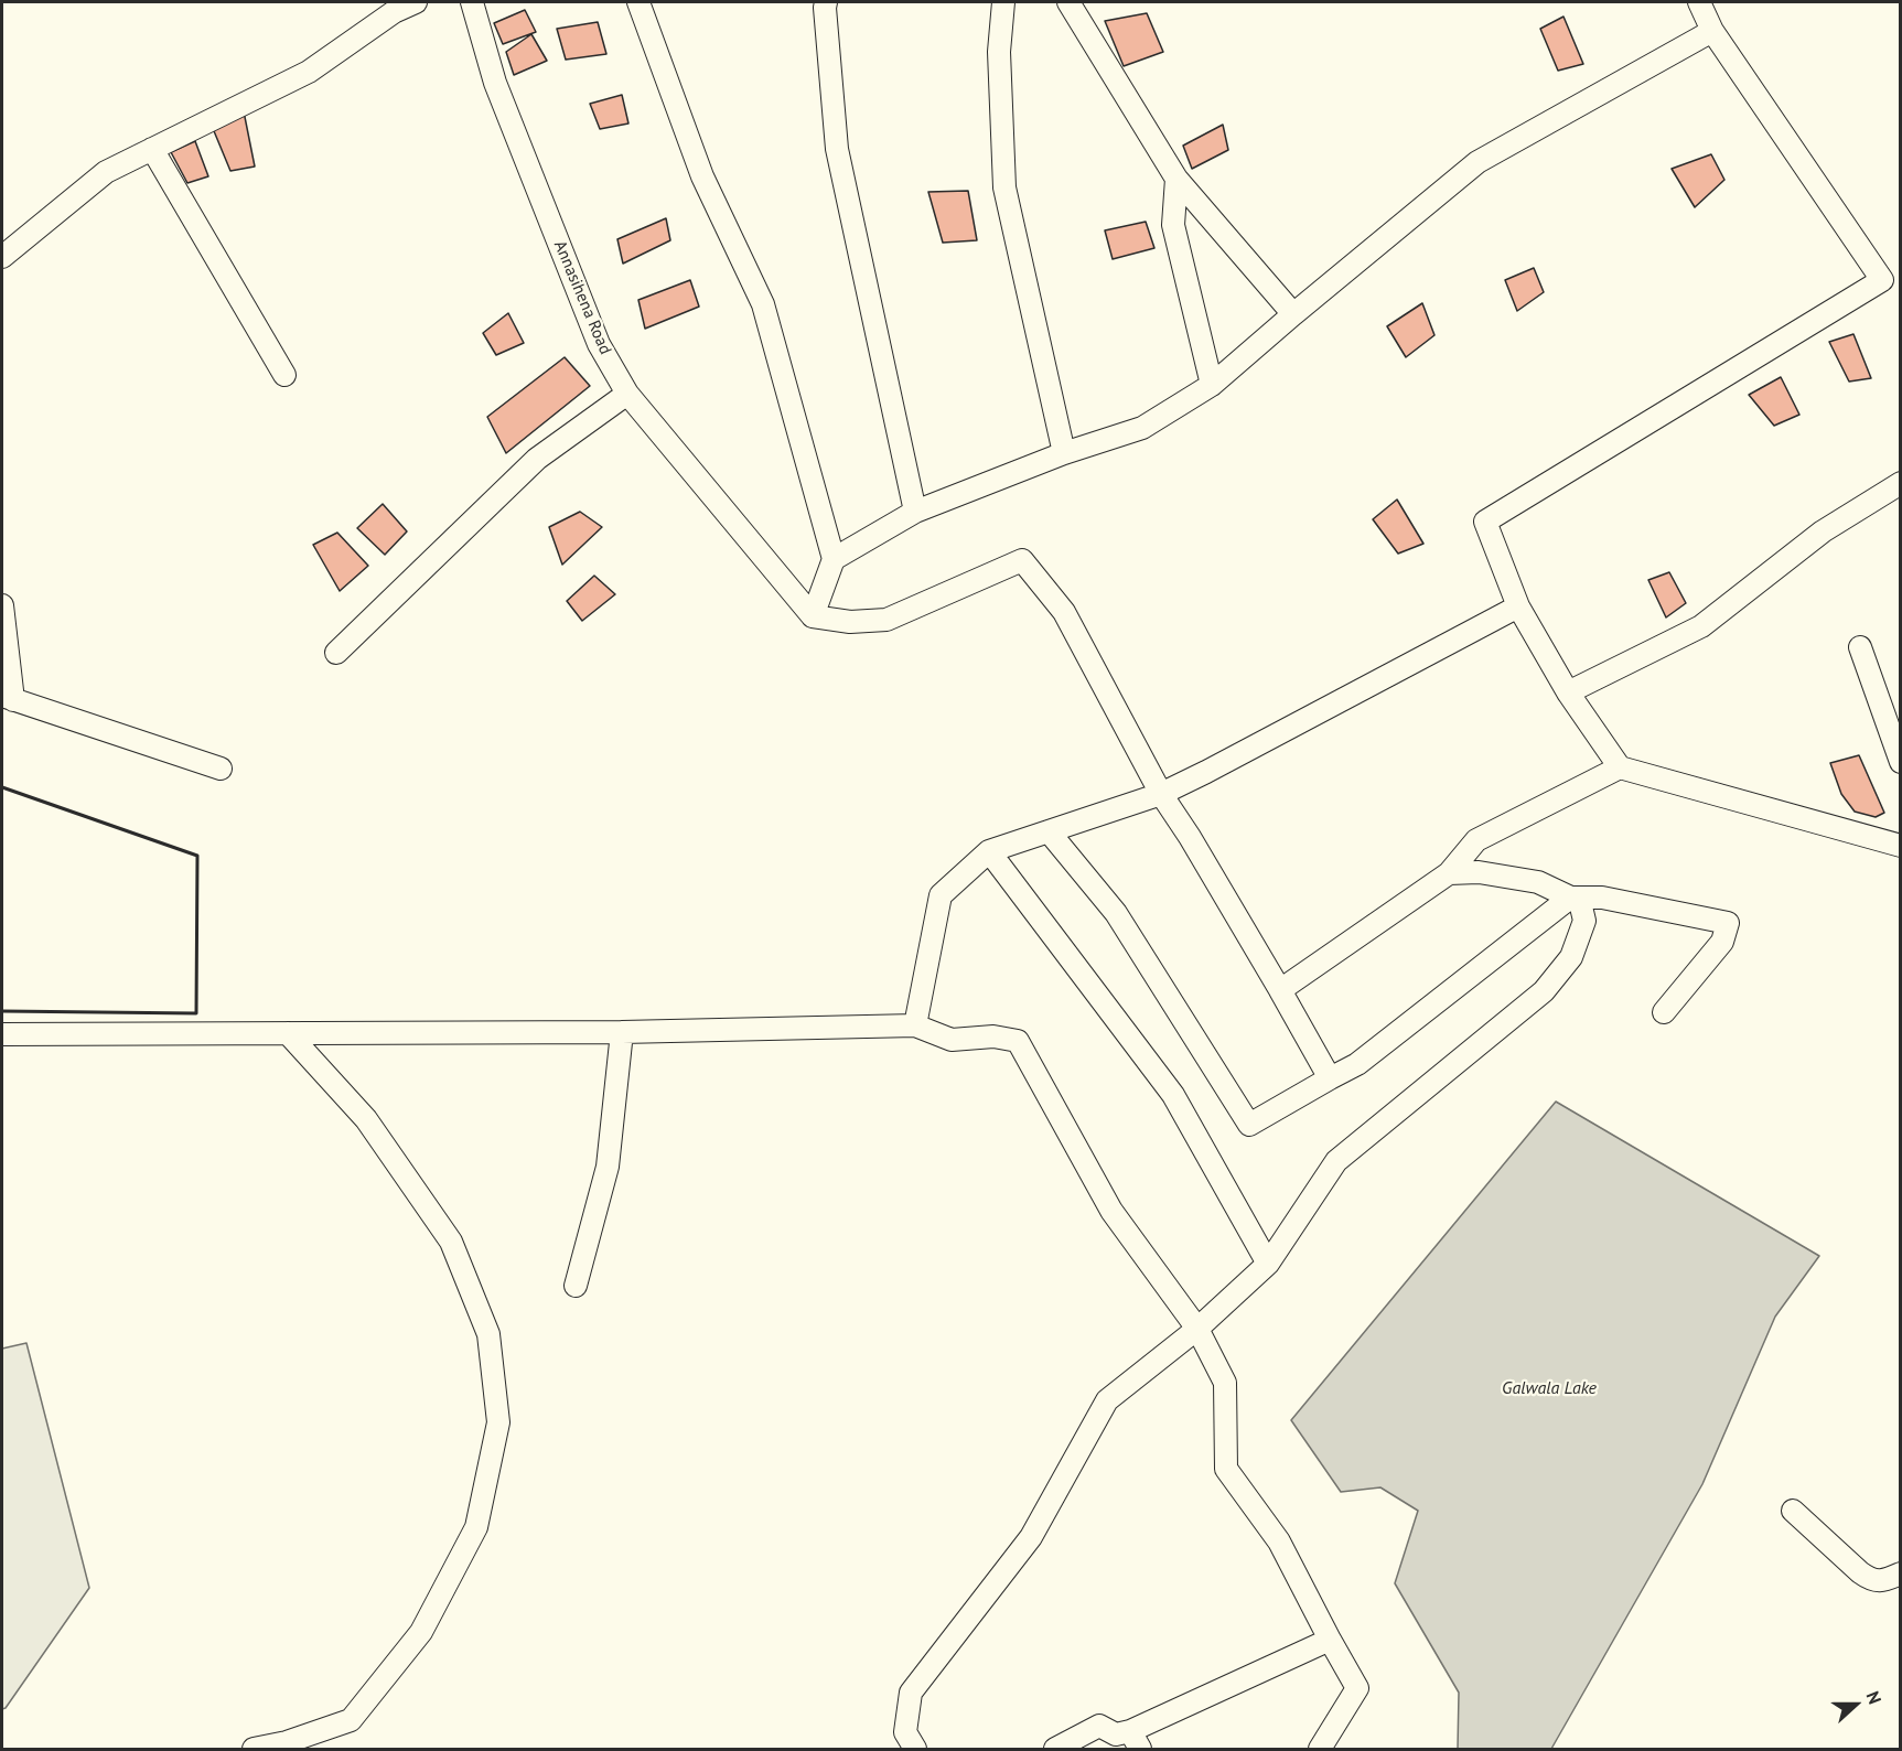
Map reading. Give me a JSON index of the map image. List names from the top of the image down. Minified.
{"streets":{"street":["Annasihena Road"]},"water":["Galwala Lake"],"north":"right"}
